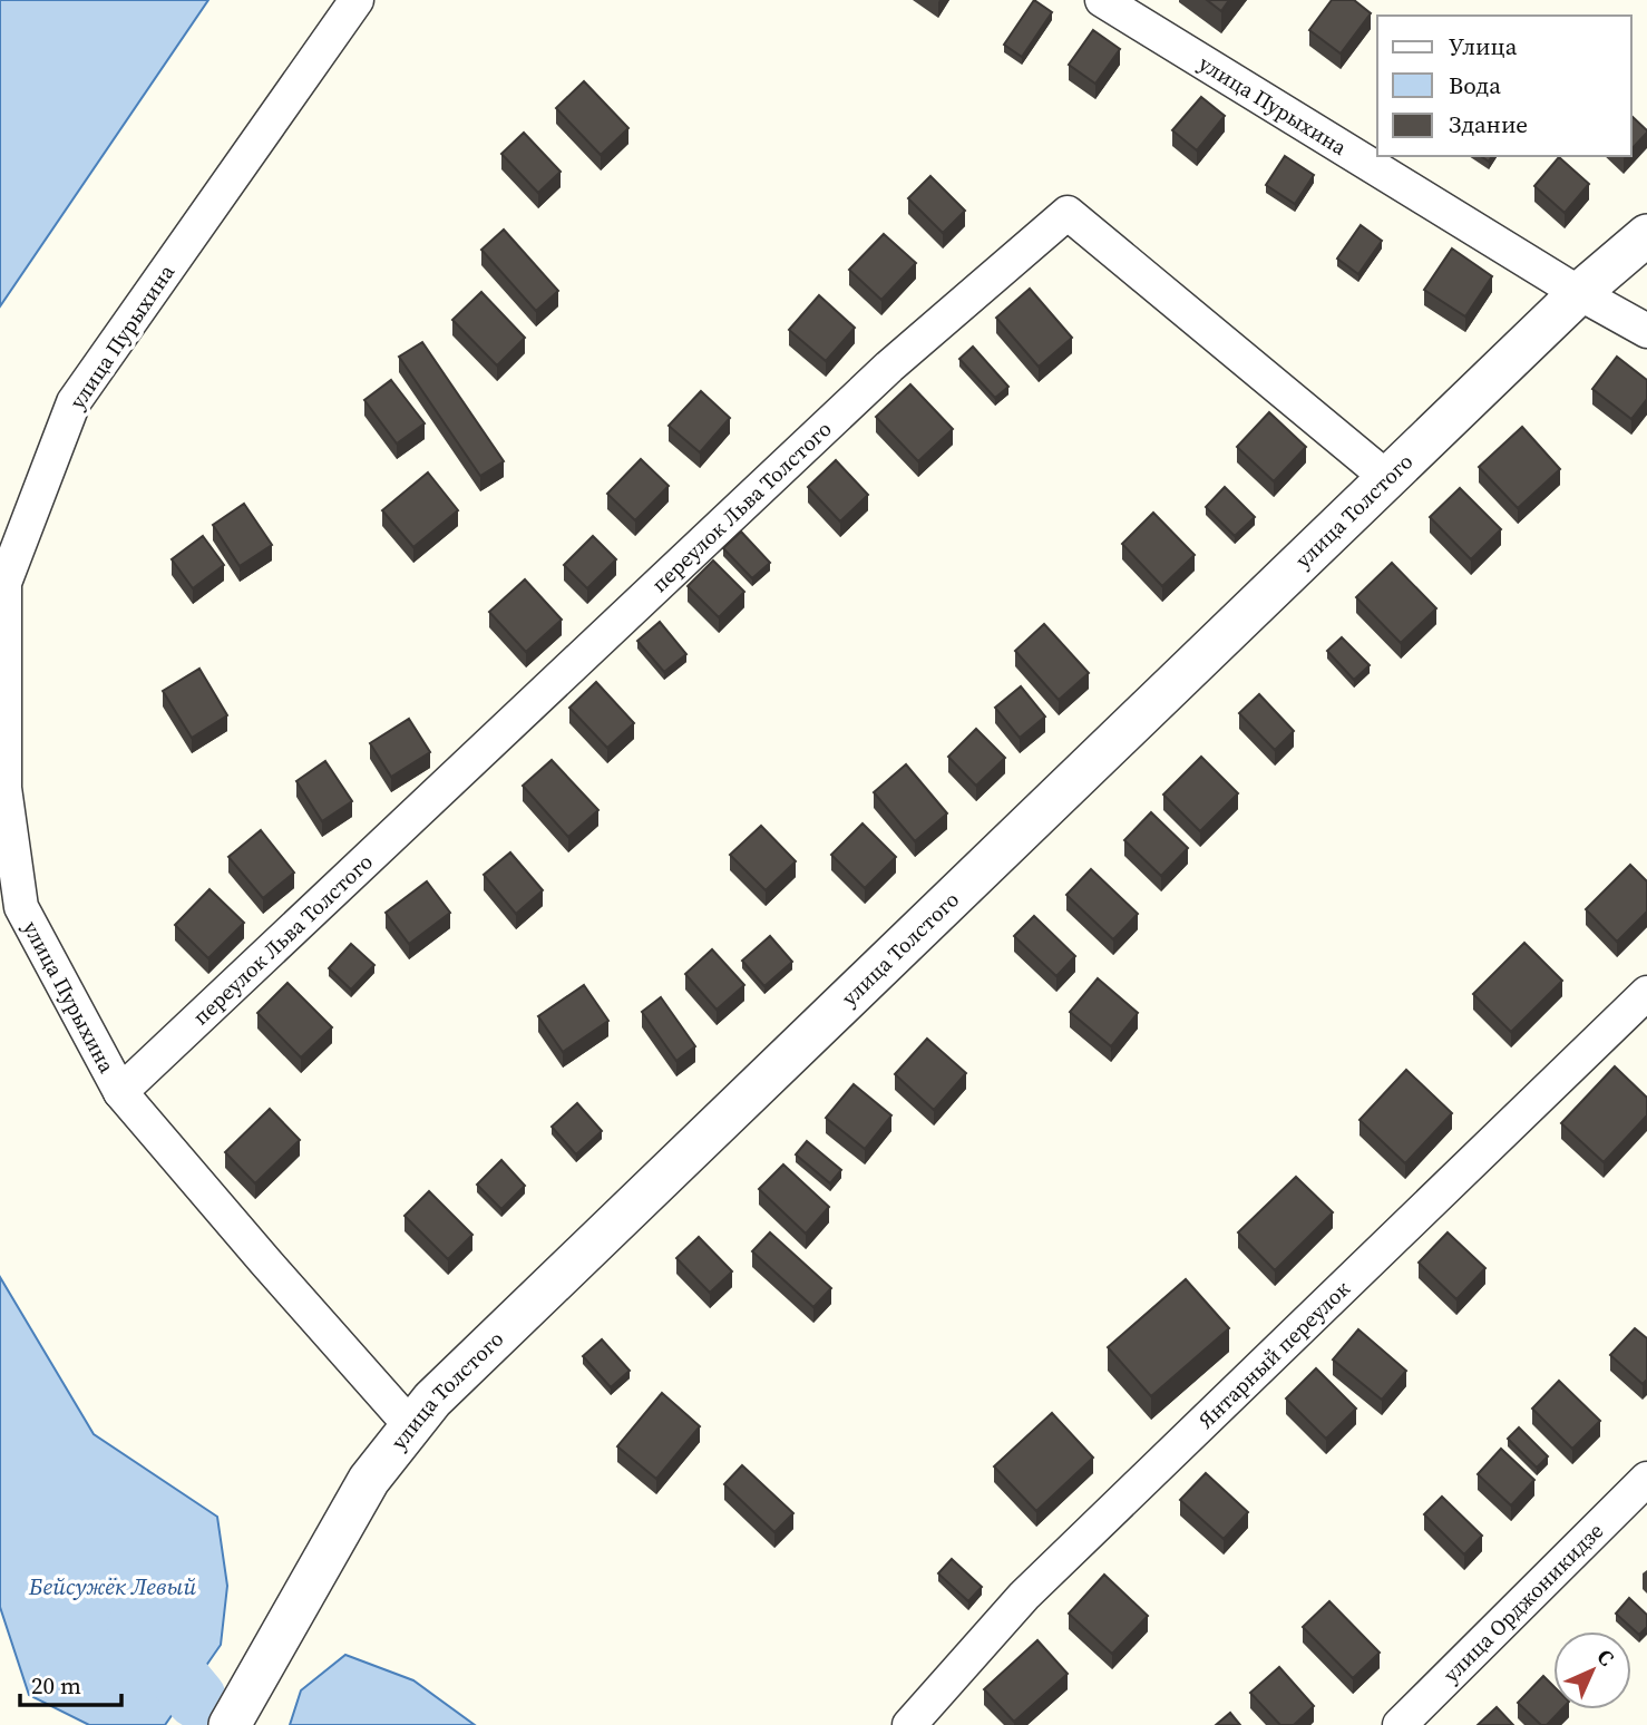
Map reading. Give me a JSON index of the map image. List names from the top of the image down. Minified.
{"streets":{"street":["улица Пурыхина","переулок Льва Толстого","улица Толстого","Янтарный переулок","улица Орджоникидзе"]},"crossings":[["улица Пурыхина","переулок Льва Толстого"],["улица Пурыхина","улица Толстого"],["переулок Льва Толстого","улица Толстого"]],"water":["Бейсужёк Левый"],"legend":["Улица","Вода","Здание"],"scale_bar":"20 m","north":"top right"}
